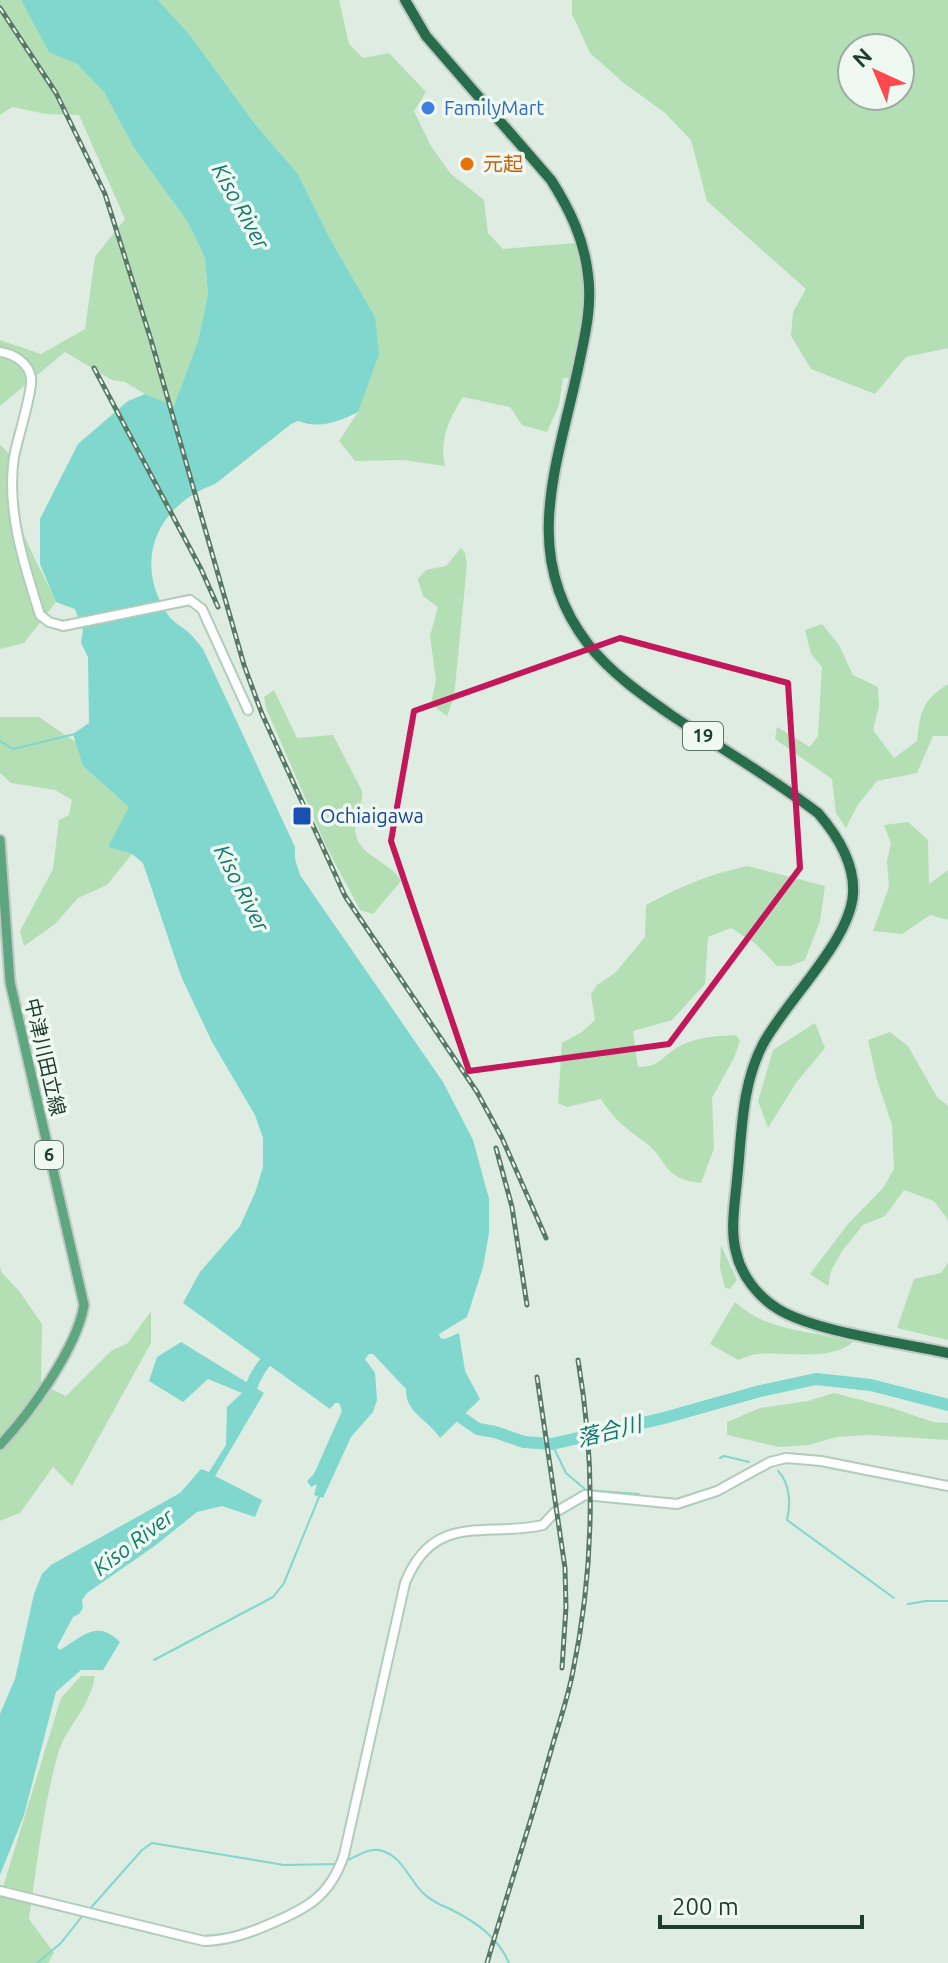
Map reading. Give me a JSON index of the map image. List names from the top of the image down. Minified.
{"streets":{"highway":["19"],"main road":["中津川田立線","6"]},"water":["Kiso River","落合川"],"places":{"other":["FamilyMart","元起"],"transit":["Ochiaigawa"]},"scale_bar":"200 m","north":"top left"}
